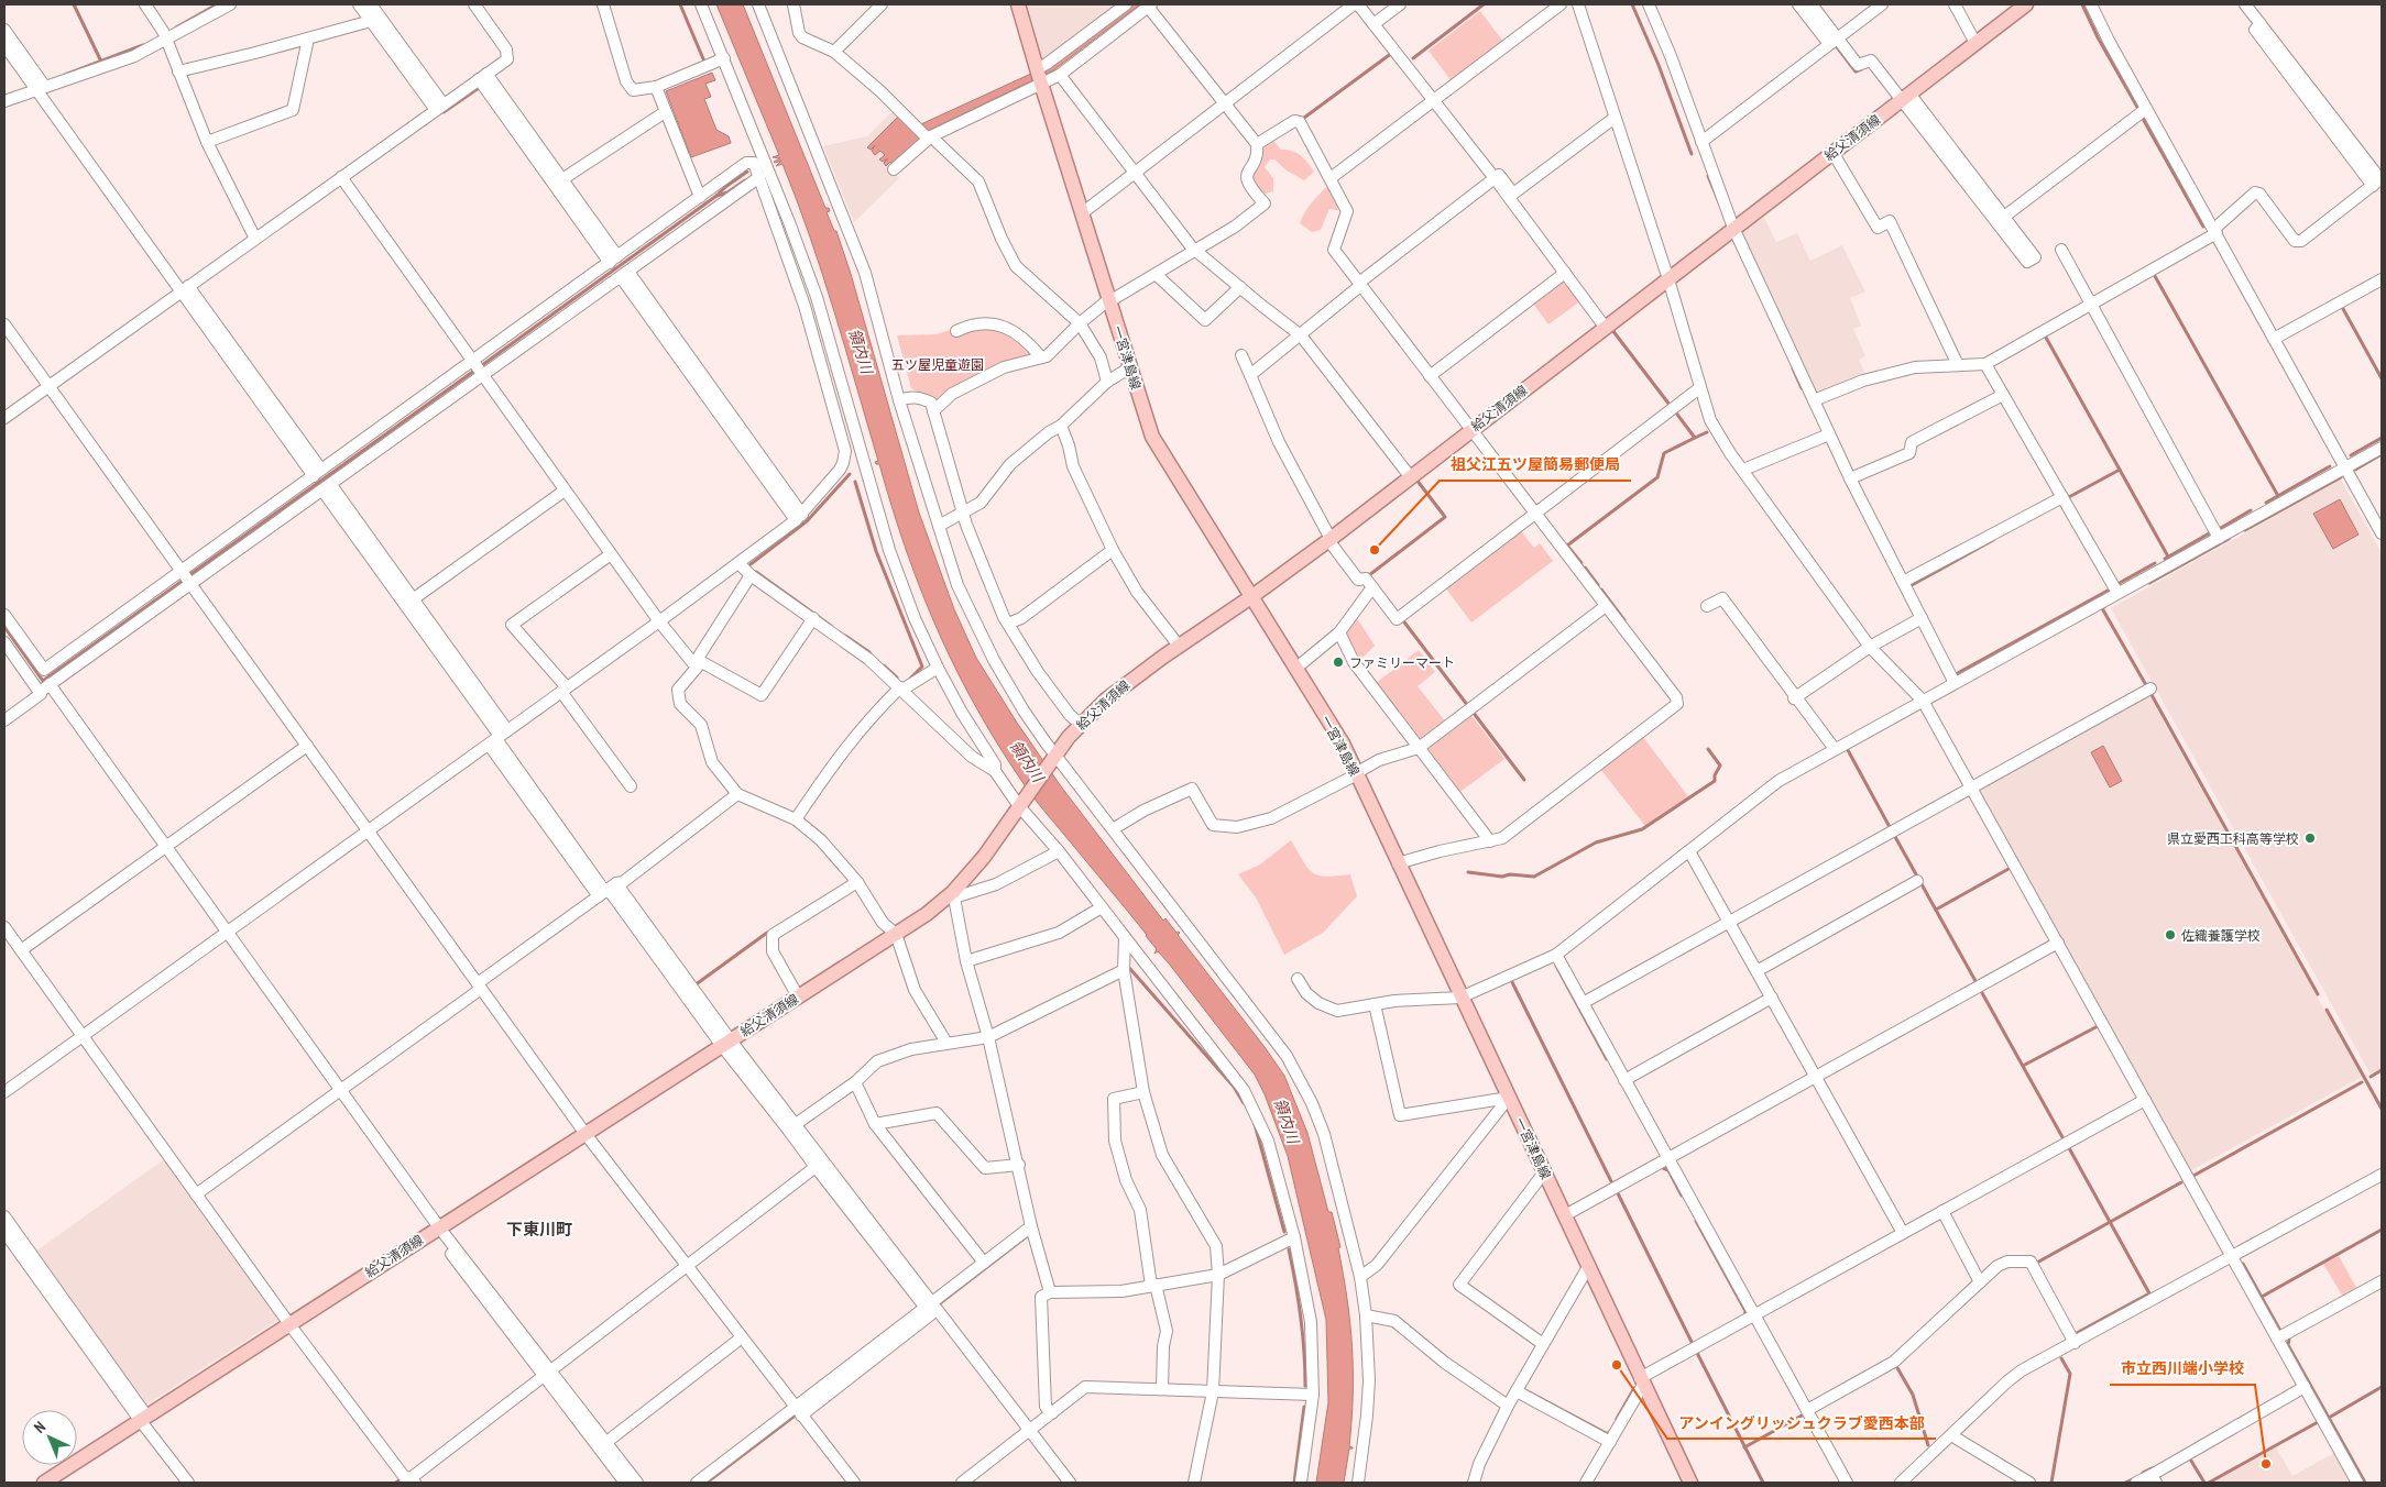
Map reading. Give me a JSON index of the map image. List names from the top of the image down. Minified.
{"streets":{"main road":["給父清須線","一宮津島線"]},"crossings":[["給父清須線","一宮津島線"]],"districts":["下東川町"],"water":["領内川"],"parks":["五ツ屋児童遊園"],"places":["祖父江五ツ屋簡易郵便局","ファミリーマート","県立愛西工科高等学校","佐織養護学校","アンイングリッシュクラブ愛西本部","市立西川端小学校"],"north":"top left"}
